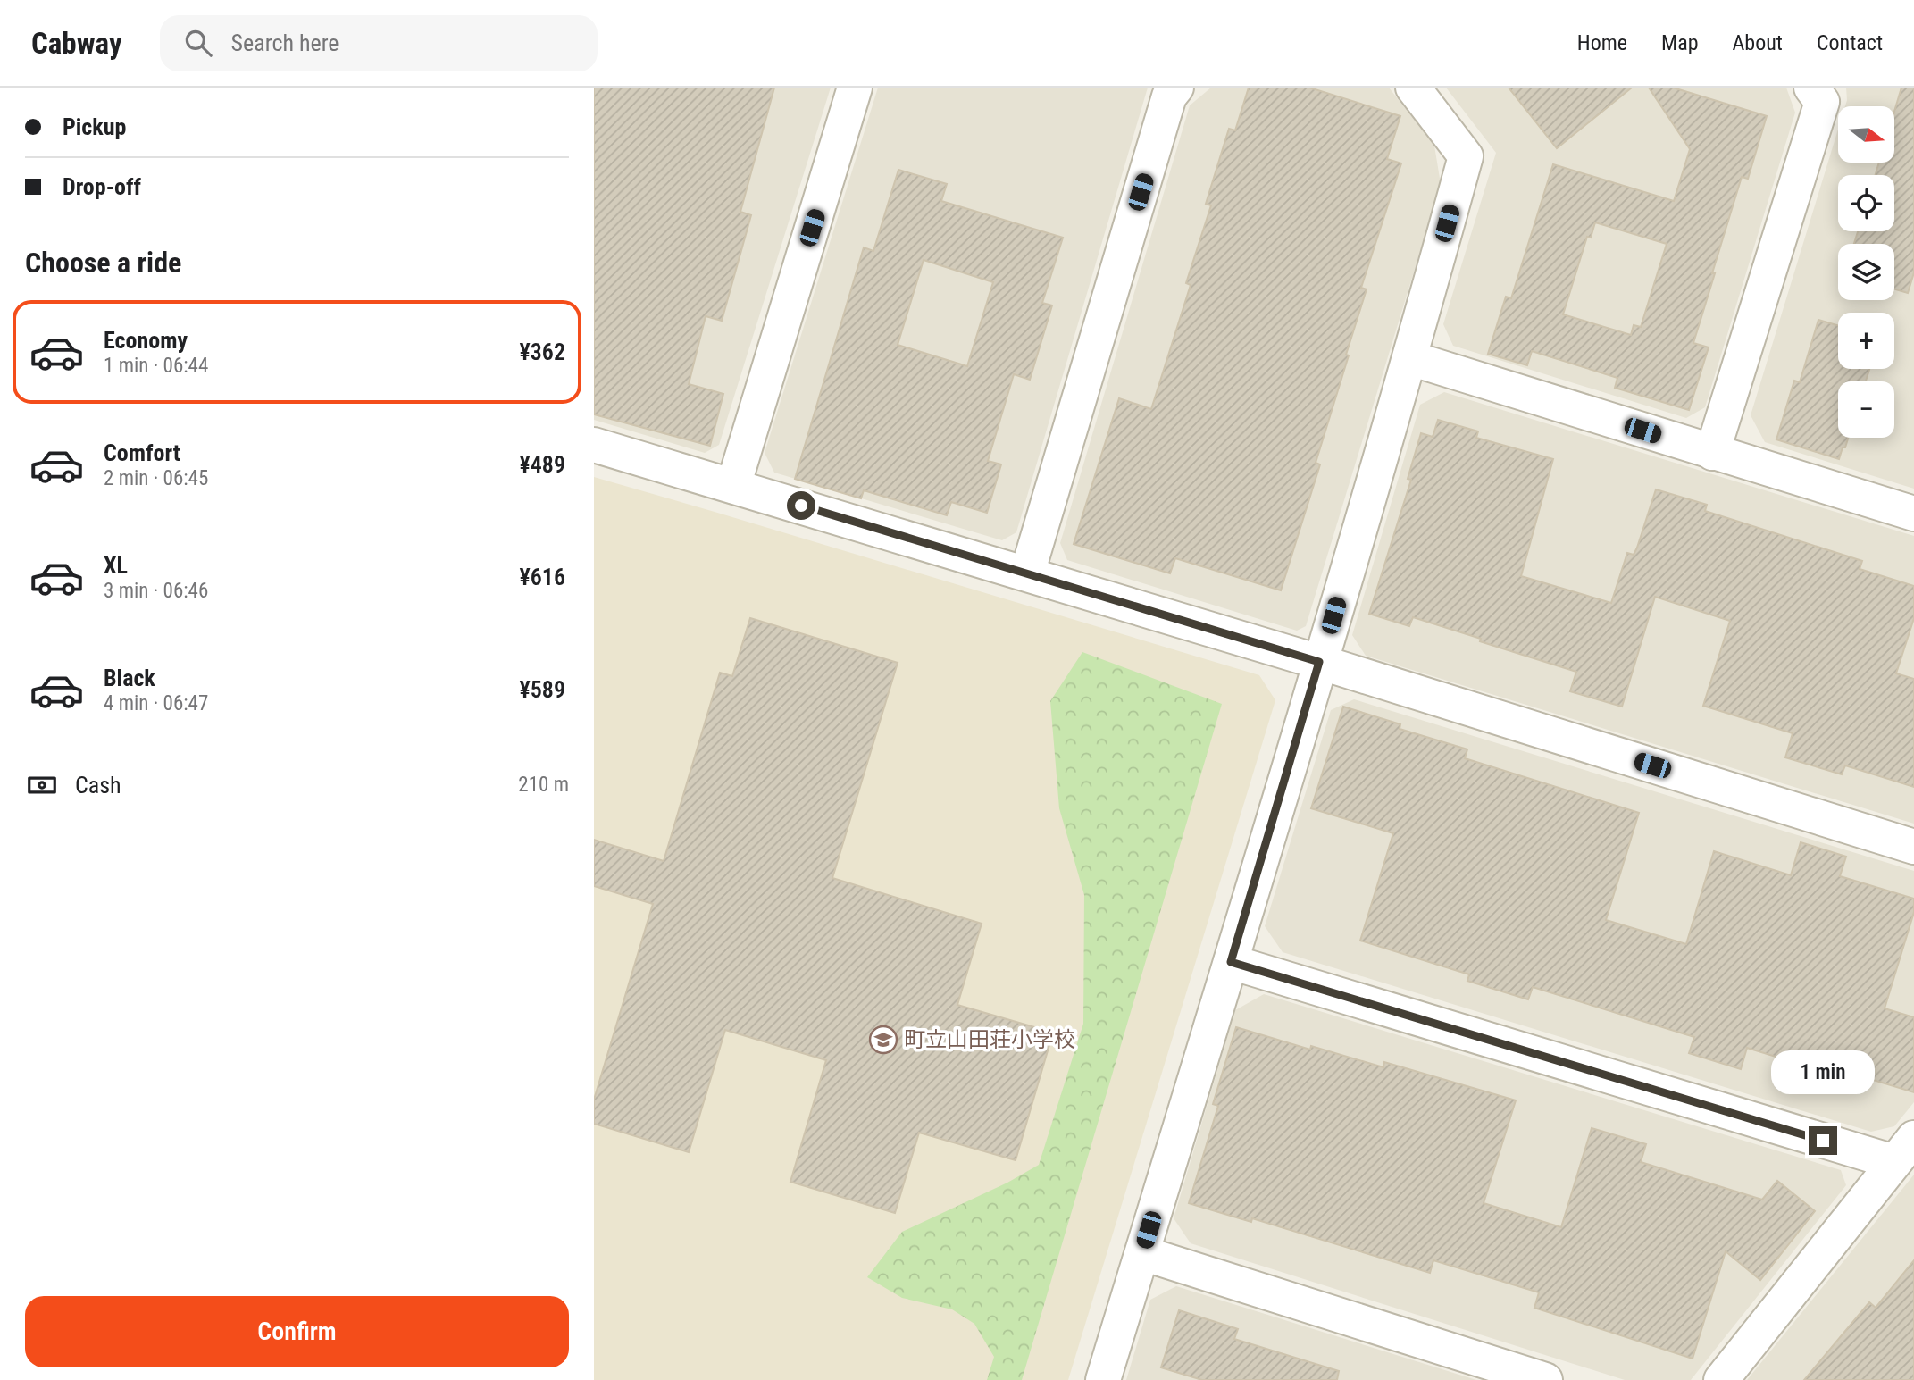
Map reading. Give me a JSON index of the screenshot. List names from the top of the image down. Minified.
{"places":{"school or university":["町立山田荘小学校"]},"north":"right","page":{"header":"Cabway","search":"Search here","nav":["Home","Map","About","Contact"],"banner":["Pickup","Drop-off"],"map_buttons":["+","−"],"heading":"Choose a ride","list":[{"name":"Economy","note":"1 min · 06:44","value":"¥362"},{"name":"Comfort","note":"2 min · 06:45","value":"¥489"},{"name":"XL","note":"3 min · 06:46","value":"¥616"},{"name":"Black","note":"4 min · 06:47","value":"¥589"}],"pay":["Cash","210 m"],"bubble":"1 min","buttons":"Confirm"}}
